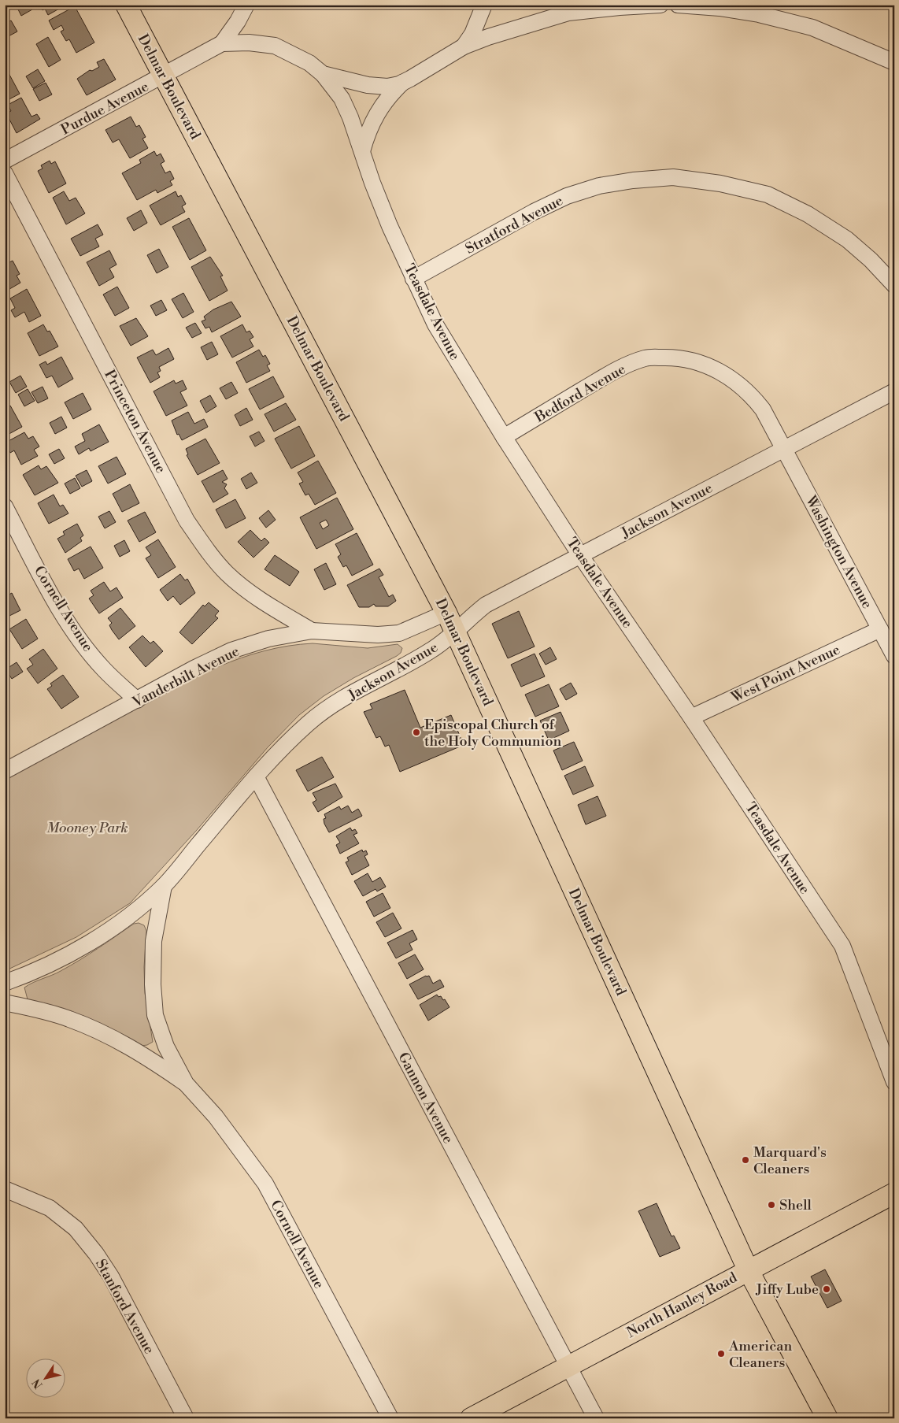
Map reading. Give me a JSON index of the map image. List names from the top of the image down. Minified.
{"streets":{"main road":["Delmar Boulevard","North Hanley Road"],"street":["Purdue Avenue","Stratford Avenue","Teasdale Avenue","Bedford Avenue","Princeton Avenue","Jackson Avenue","Washington Avenue","Cornell Avenue","West Point Avenue","Vanderbilt Avenue","Gannon Avenue","Stanford Avenue"]},"crossings":[["Delmar Boulevard","Purdue Avenue"],["Delmar Boulevard","Jackson Avenue"],["Delmar Boulevard","Vanderbilt Avenue"],["Delmar Boulevard","North Hanley Road"],["Purdue Avenue","Teasdale Avenue"],["Stratford Avenue","Teasdale Avenue"],["Teasdale Avenue","Bedford Avenue"],["Teasdale Avenue","Jackson Avenue"],["Teasdale Avenue","West Point Avenue"],["Bedford Avenue","Jackson Avenue"],["Bedford Avenue","Washington Avenue"],["Princeton Avenue","Vanderbilt Avenue"],["Jackson Avenue","Washington Avenue"],["Jackson Avenue","Cornell Avenue"],["Jackson Avenue","Gannon Avenue"],["Washington Avenue","West Point Avenue"],["Cornell Avenue","Vanderbilt Avenue"],["Gannon Avenue","North Hanley Road"]],"parks":["Mooney Park"],"places":["Episcopal Church of the Holy Communion","Marquard's Cleaners","Shell","Jiffy Lube","American Cleaners"],"north":"bottom left"}
